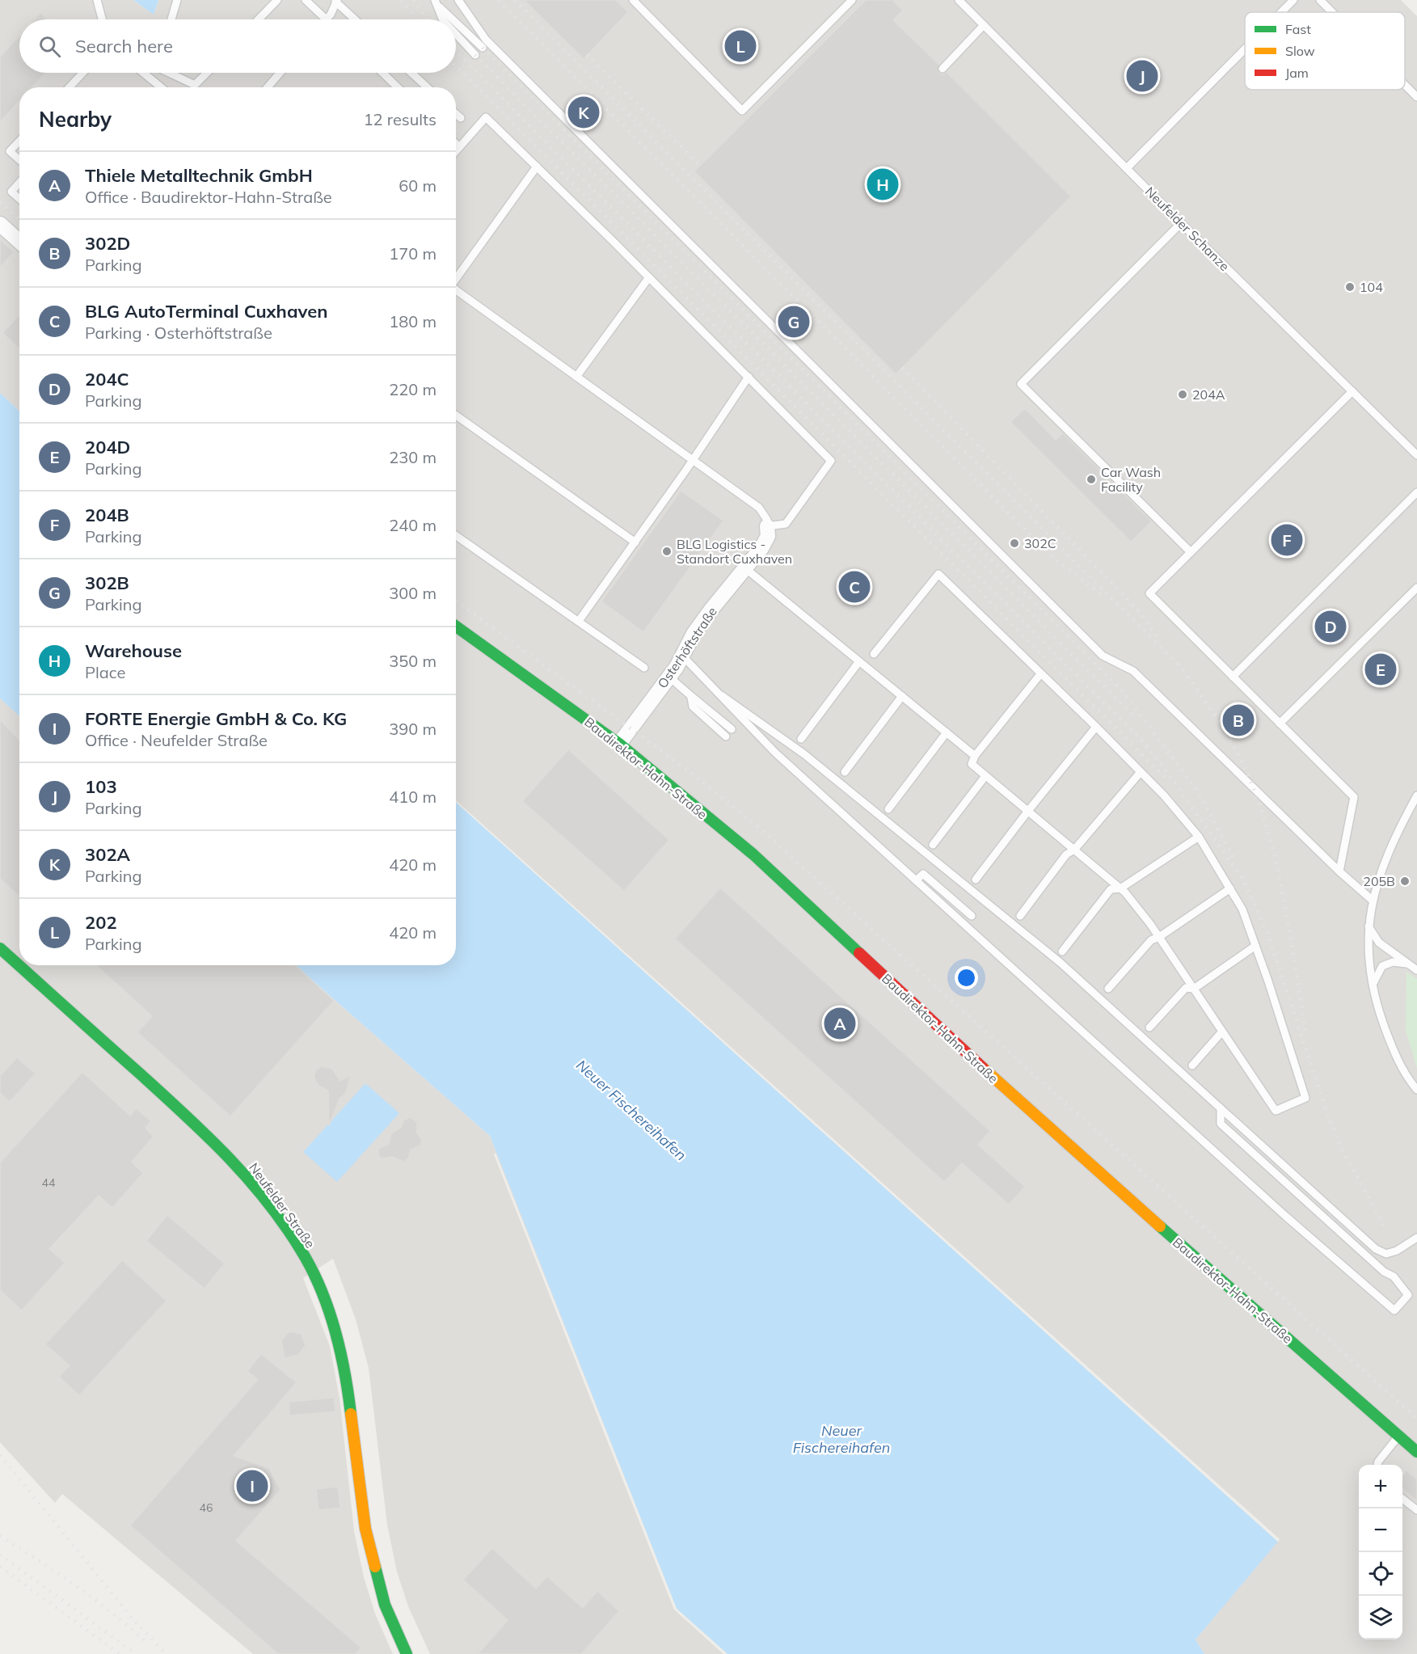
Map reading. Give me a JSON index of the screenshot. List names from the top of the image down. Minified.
{"streets":{"street":["Osterhöftstraße","Baudirektor-Hahn-Straße","Neufelder Straße"],"lane":["Neufelder Schanze"]},"crossings":[["Osterhöftstraße","Baudirektor-Hahn-Straße"]],"water":["Neuer Fischereihafen"],"places":["104","204A","Car Wash Facility","302C","BLG Logistics - Standort Cuxhaven","205B"],"house_numbers":["44","46"],"legend":["Fast","Slow","Jam"],"page":{"search":"Search here","pins":["L","J","K","H","G","F","C","D","E","B","A","I"],"heading":["Nearby","12 results"],"list":[{"mark":"A","name":"Thiele Metalltechnik GmbH","note":"Office · Baudirektor-Hahn-Straße","value":"60 m"},{"mark":"B","name":"302D","note":"Parking","value":"170 m"},{"mark":"C","name":"BLG AutoTerminal Cuxhaven","note":"Parking · Osterhöftstraße","value":"180 m"},{"mark":"D","name":"204C","note":"Parking","value":"220 m"},{"mark":"E","name":"204D","note":"Parking","value":"230 m"},{"mark":"F","name":"204B","note":"Parking","value":"240 m"},{"mark":"G","name":"302B","note":"Parking","value":"300 m"},{"mark":"H","name":"Warehouse","note":"Place","value":"350 m"},{"mark":"I","name":"FORTE Energie GmbH & Co. KG","note":"Office · Neufelder Straße","value":"390 m"},{"mark":"J","name":"103","note":"Parking","value":"410 m"},{"mark":"K","name":"302A","note":"Parking","value":"420 m"},{"mark":"L","name":"202","note":"Parking","value":"420 m"}],"map_buttons":["+","−"]}}
